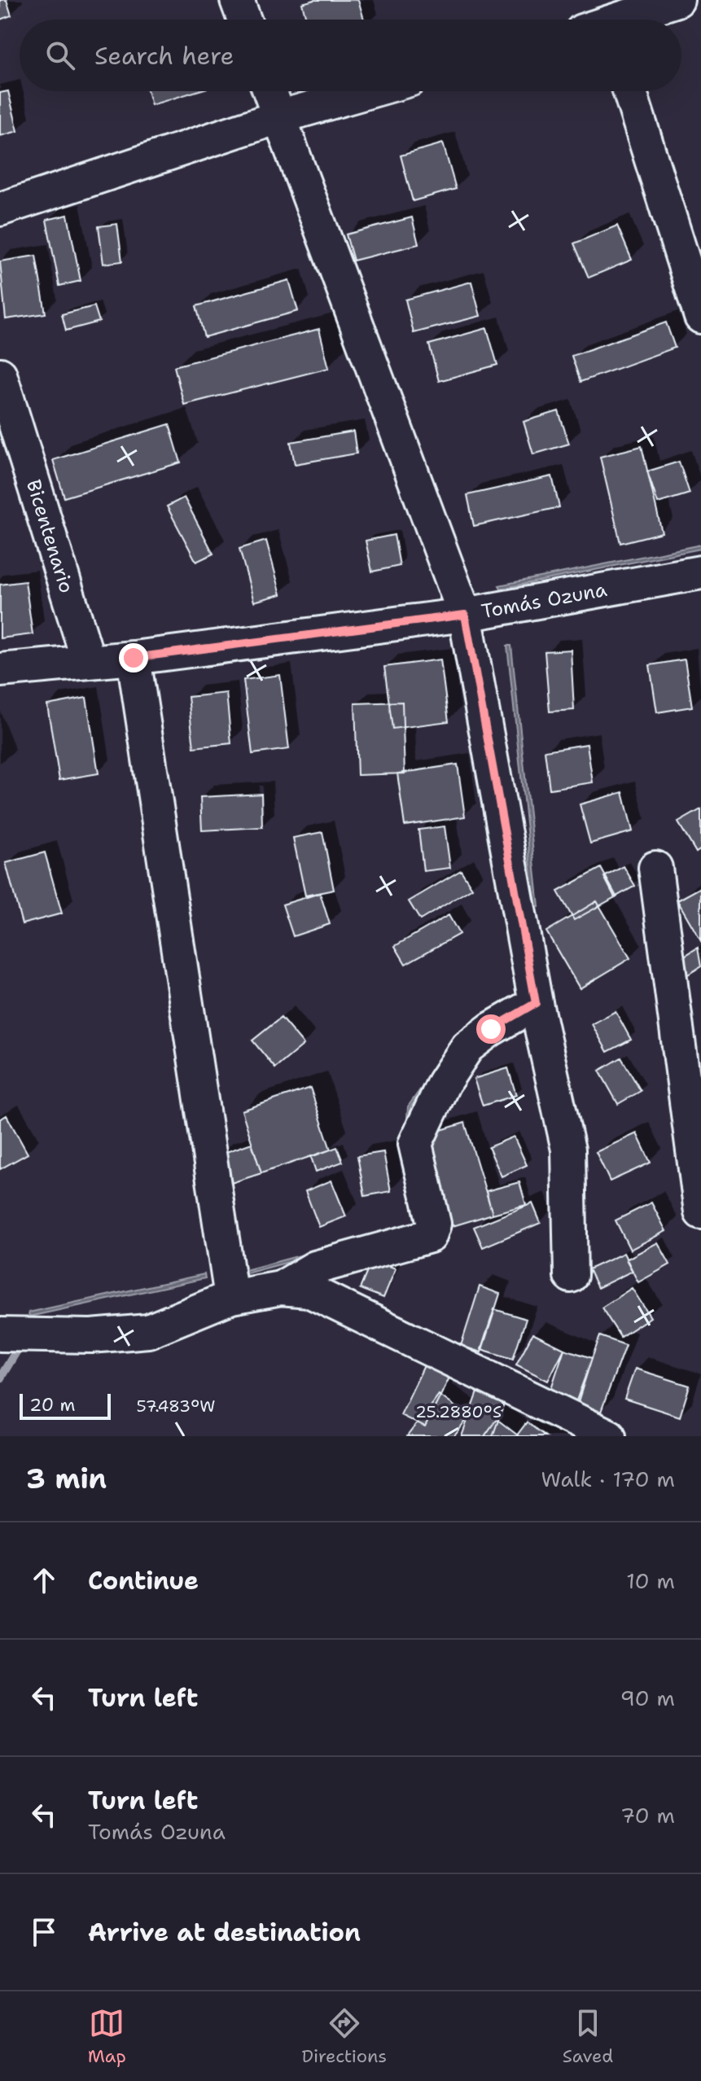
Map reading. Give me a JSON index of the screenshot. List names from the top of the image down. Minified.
{"streets":{"street":["Bicentenario","Tomás Ozuna"]},"crossings":[["Bicentenario","Tomás Ozuna"]],"scale_bar":"20 m","page":{"search":"Search here","scale":"20 m","heading":["3 min","Walk · 170 m"],"list":[["Continue","10 m"],["Turn left","90 m"],["Turn left","Tomás Ozuna","70 m"],"Arrive at destination"],"nav":["Map","Directions","Saved"]},"coordinates":["57.483°W","25.2880°S"]}
